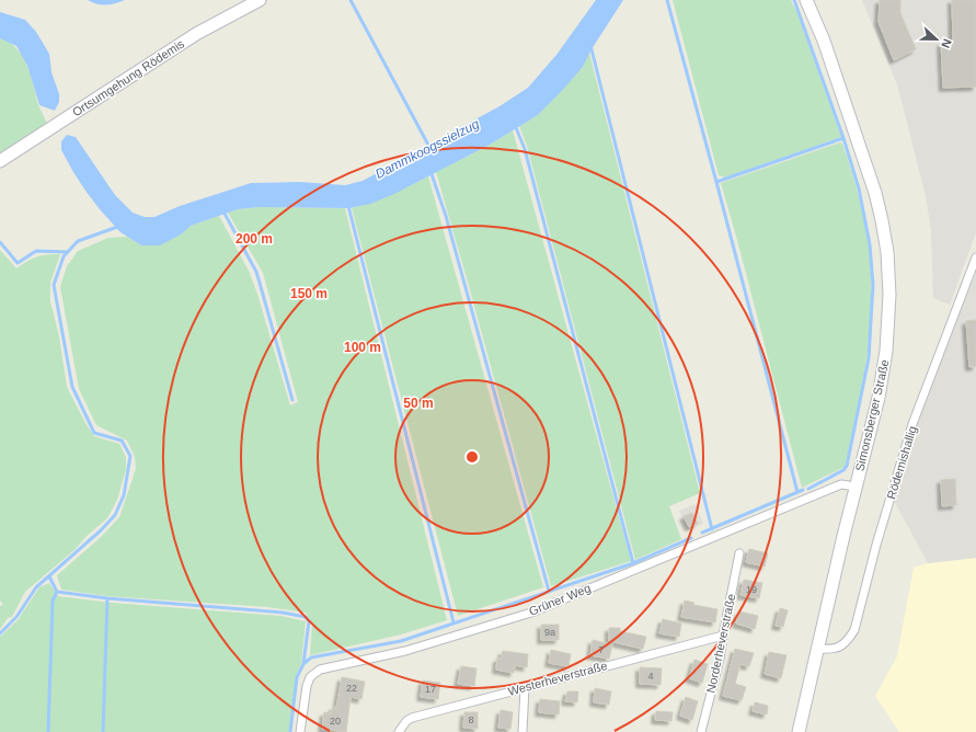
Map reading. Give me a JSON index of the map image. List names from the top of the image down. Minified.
{"streets":{"main road":["Ortsumgehung Rödemis","Simonsberger Straße"],"street":["Rödemishallig","Grüner Weg","Norderheverstraße","Westerheverstraße"]},"crossings":[["Simonsberger Straße","Rödemishallig"],["Simonsberger Straße","Grüner Weg"],["Norderheverstraße","Westerheverstraße"]],"water":["Dammkoogssielzug"],"house_numbers":["19","9a","7","4","22","17","8","20"],"north":"right","rings":["200 m","150 m","100 m","50 m"]}
